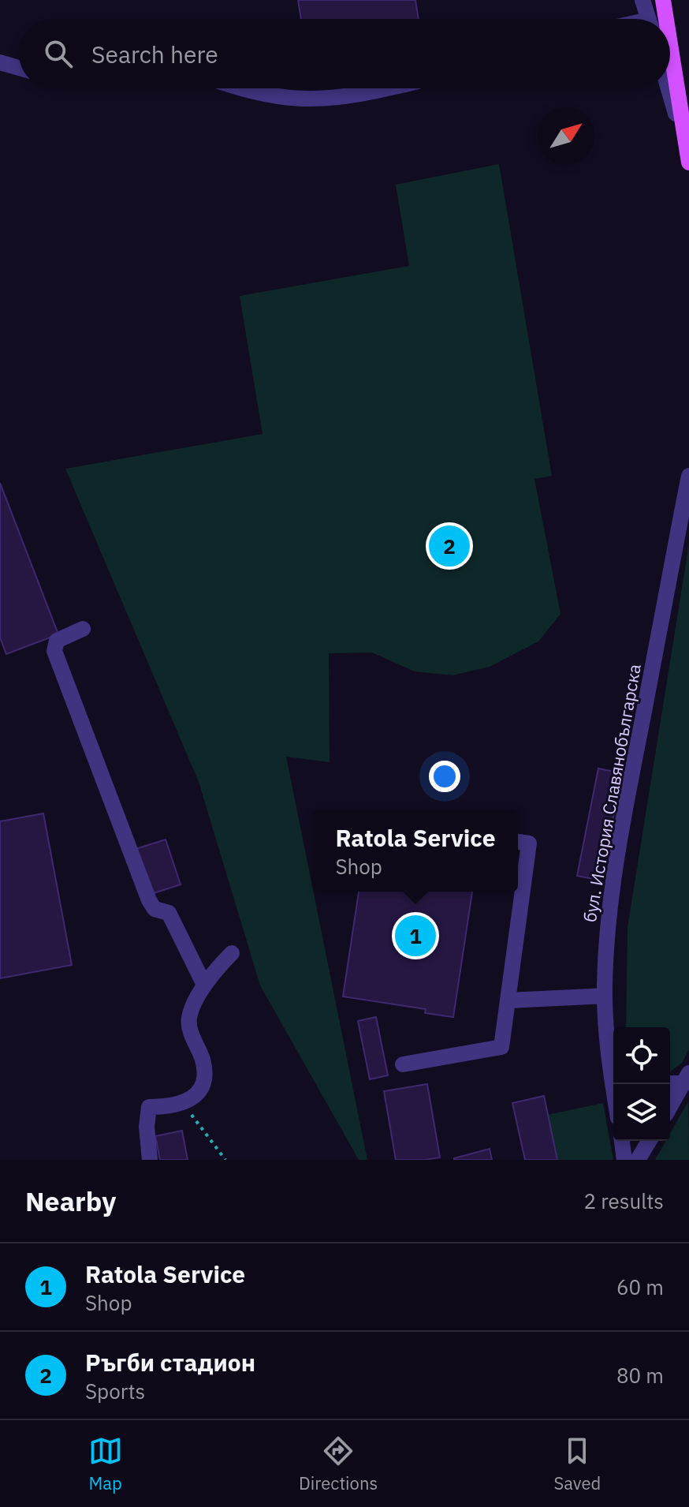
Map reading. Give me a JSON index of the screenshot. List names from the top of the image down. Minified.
{"streets":{"street":["бул. История Славянобългарска"]},"north":"top right","page":{"search":"Search here","pins":["2","1"],"popup":["Ratola Service","Shop"],"heading":["Nearby","2 results"],"list":[{"mark":"1","name":"Ratola Service","note":"Shop","value":"60 m"},{"mark":"2","name":"Ръгби стадион","note":"Sports","value":"80 m"}],"nav":["Map","Directions","Saved"]}}
